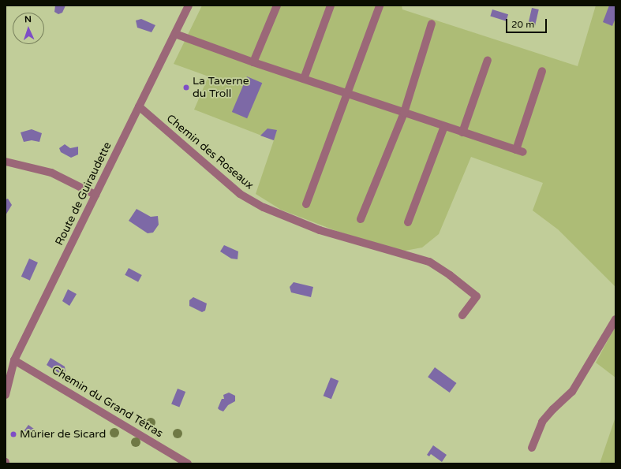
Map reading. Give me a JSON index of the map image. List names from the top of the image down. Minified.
{"streets":{"street":["Chemin des Roseaux","Route de Guiraudette","Chemin du Grand Tétras"]},"crossings":[["Chemin des Roseaux","Route de Guiraudette"],["Route de Guiraudette","Chemin du Grand Tétras"]],"places":["La Taverne du Troll","Mûrier de Sicard"],"scale_bar":"20 m","north":"top"}
